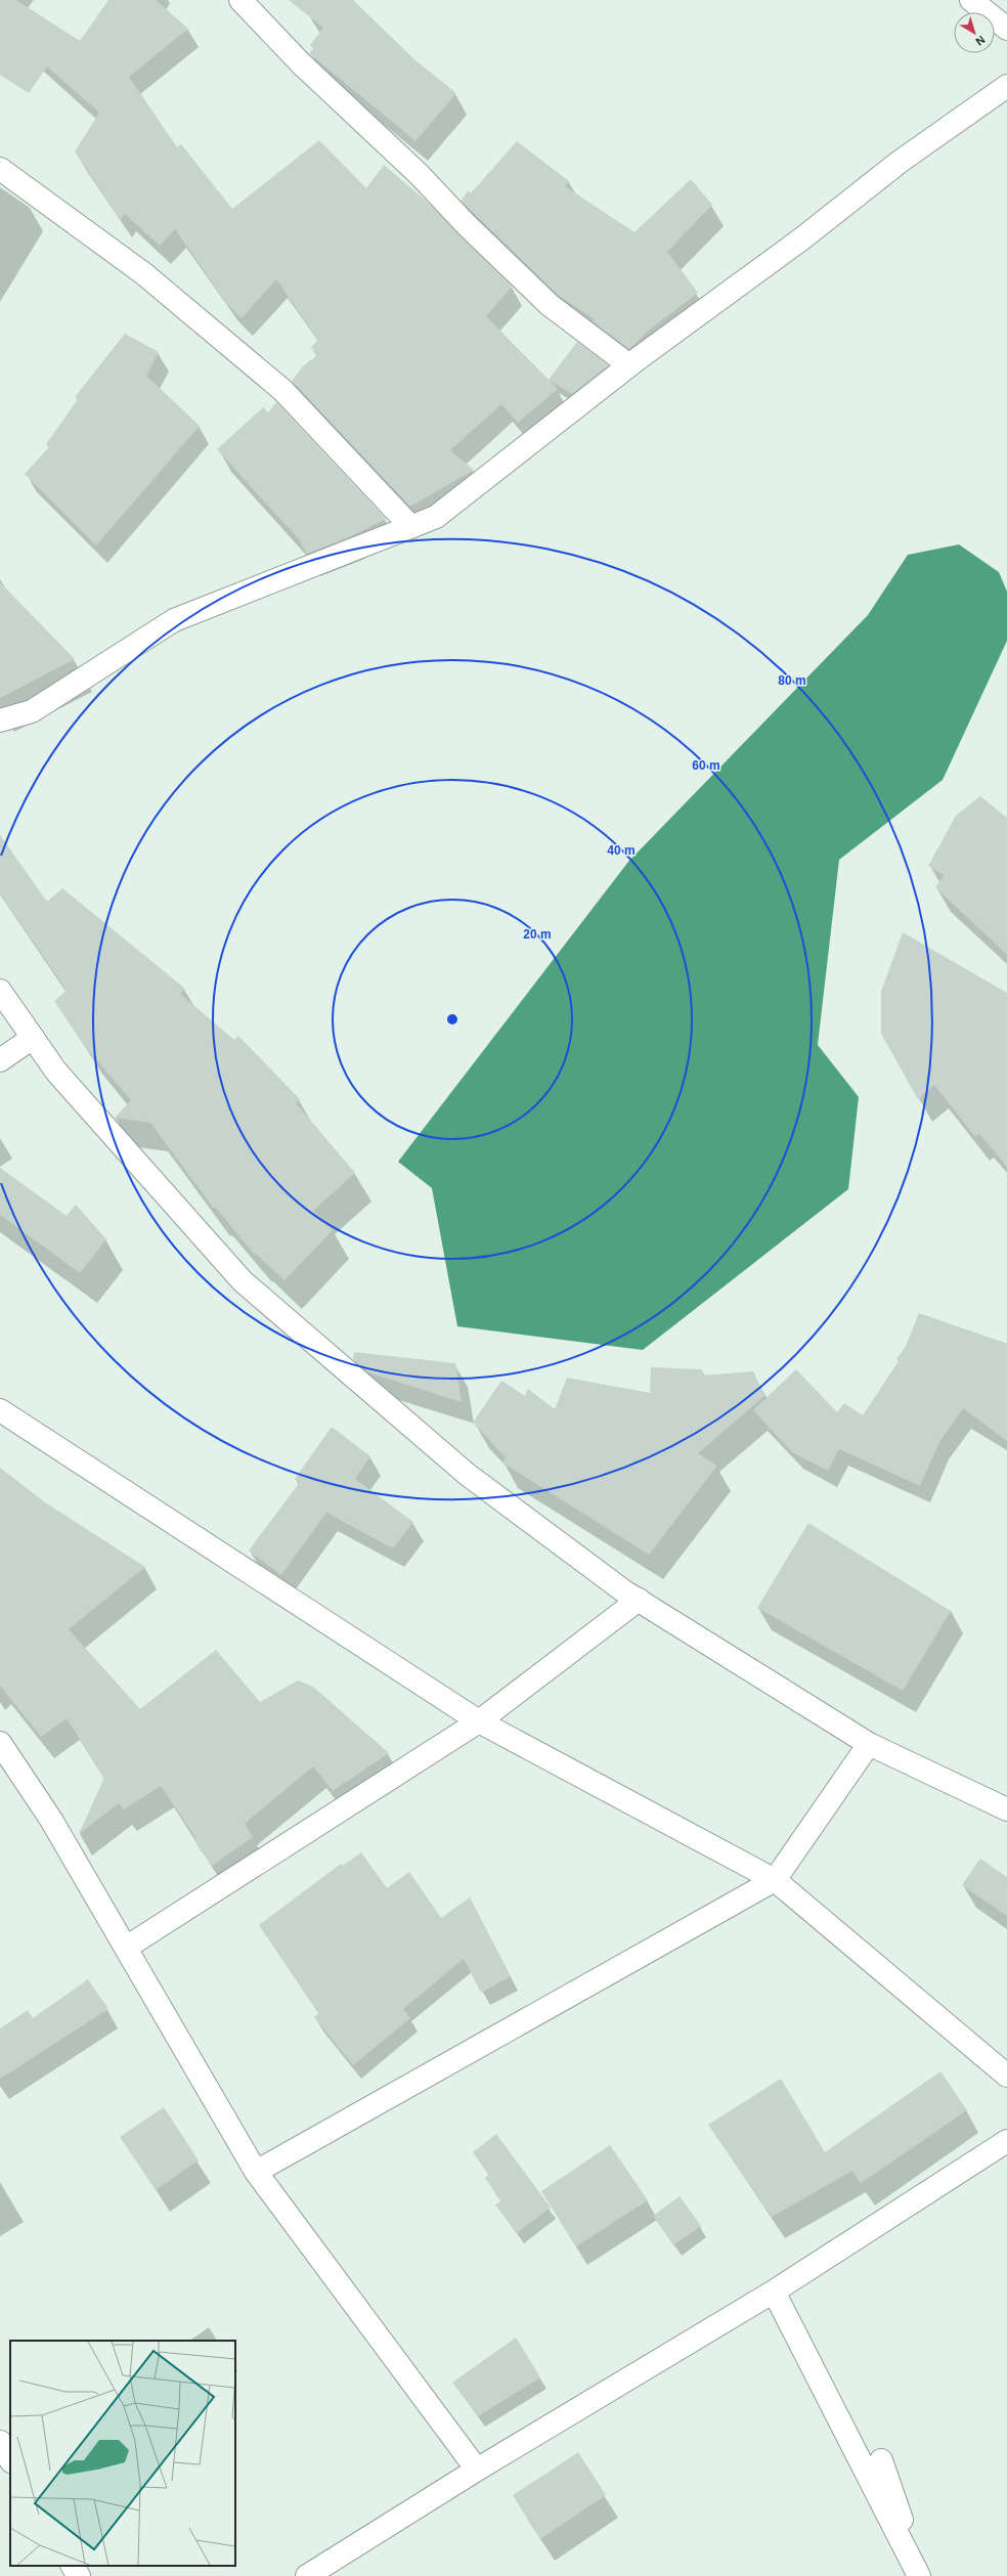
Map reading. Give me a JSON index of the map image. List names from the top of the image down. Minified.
{"north":"bottom right","rings":["80 m","60 m","40 m","20 m"]}
